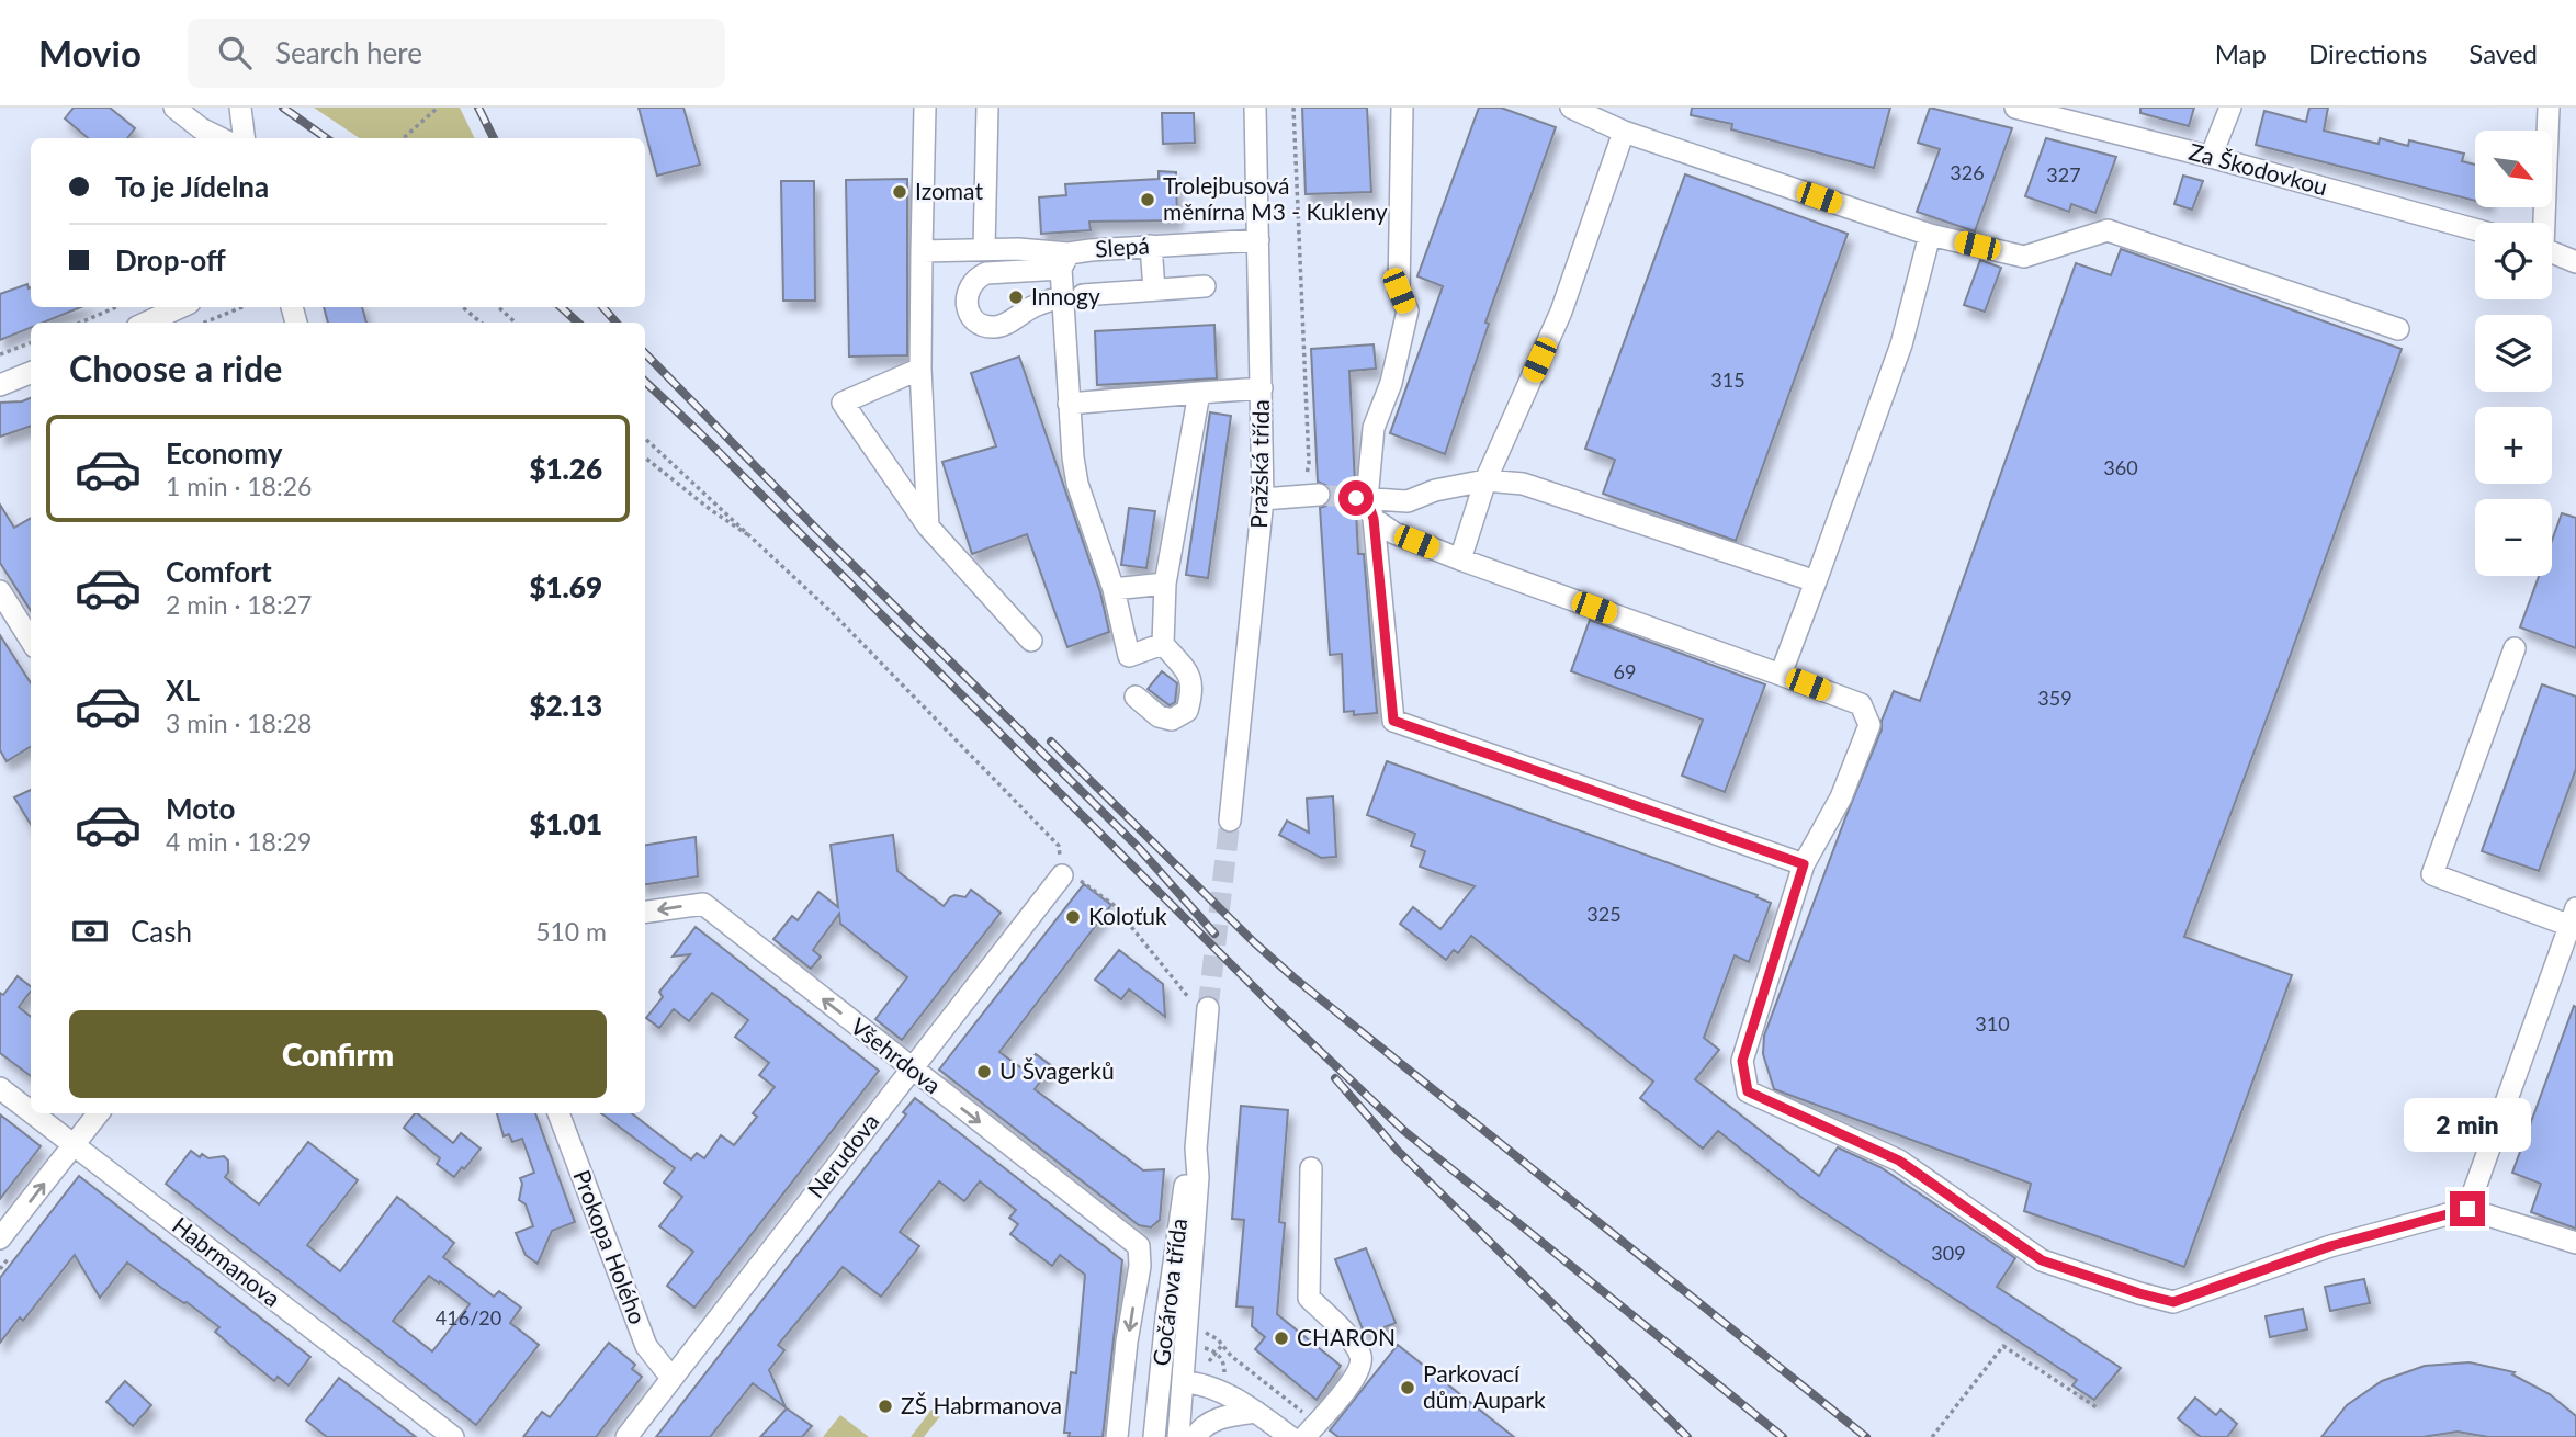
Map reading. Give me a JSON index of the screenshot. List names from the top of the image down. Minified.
{"streets":{"street":["Za Škodovkou","Slepá","Pražská třída","Všehrdova","Nerudova","Prokopa Holého","Habrmanova","Gočárova třída"]},"crossings":[["Slepá","Pražská třída"],["Všehrdova","Nerudova"],["Všehrdova","Gočárova třída"],["Nerudova","Prokopa Holého"]],"places":["Izomat","Trolejbusová měnírna M3 - Kukleny","Innogy","Koloťuk","U Švagerků","CHARON","Parkovací dům Aupark","ZŠ Habrmanova"],"house_numbers":["326","327","315","360","69","359","325","310","309","416/20"],"north":"bottom right","page":{"header":"Movio","search":"Search here","nav":["Map","Directions","Saved"],"map_buttons":["+","−"],"banner":["To je Jídelna","Drop-off"],"heading":"Choose a ride","list":[{"name":"Economy","note":"1 min · 18:26","value":"$1.26"},{"name":"Comfort","note":"2 min · 18:27","value":"$1.69"},{"name":"XL","note":"3 min · 18:28","value":"$2.13"},{"name":"Moto","note":"4 min · 18:29","value":"$1.01"}],"pay":["Cash","510 m"],"buttons":"Confirm","bubble":"2 min"}}
